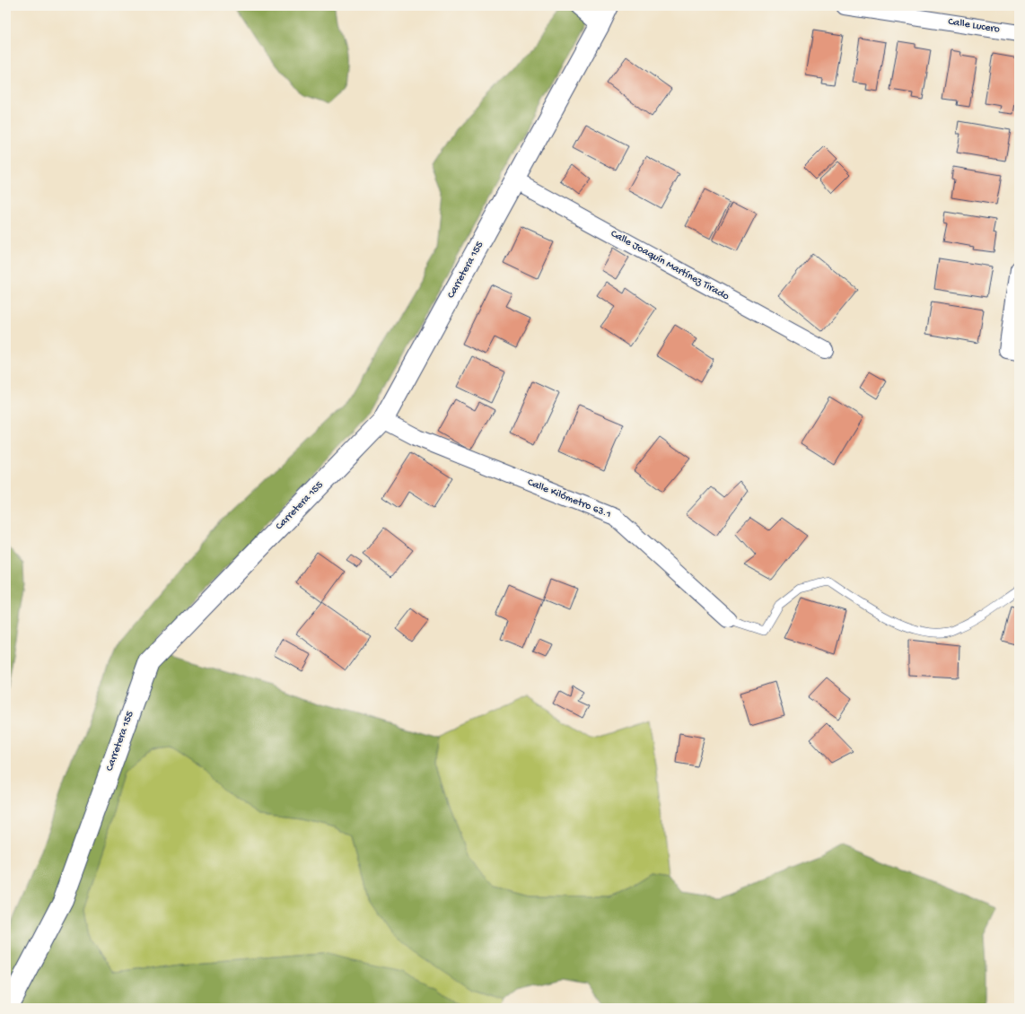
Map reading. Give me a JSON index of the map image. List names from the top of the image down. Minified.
{"streets":{"street":["Calle Lucero","Calle Joaquín Martínez Tirado","Carretera 155","Calle Kilómetro 63.1"]},"crossings":[["Calle Joaquín Martínez Tirado","Carretera 155"],["Carretera 155","Calle Kilómetro 63.1"]]}
